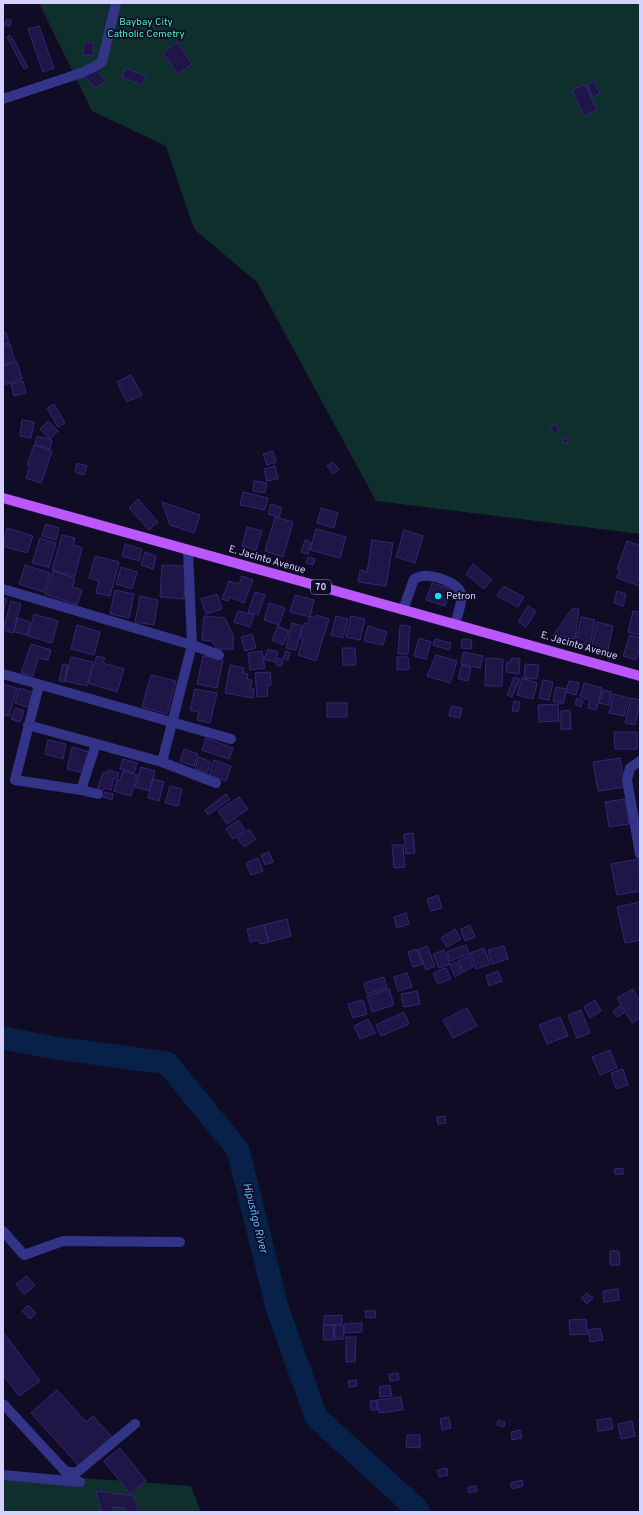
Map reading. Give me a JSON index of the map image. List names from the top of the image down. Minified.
{"streets":{"main road":["E. Jacinto Avenue","70"]},"water":["Hipusñgo River"],"parks":["Baybay City Catholic Cemetry"],"places":["Petron"]}
